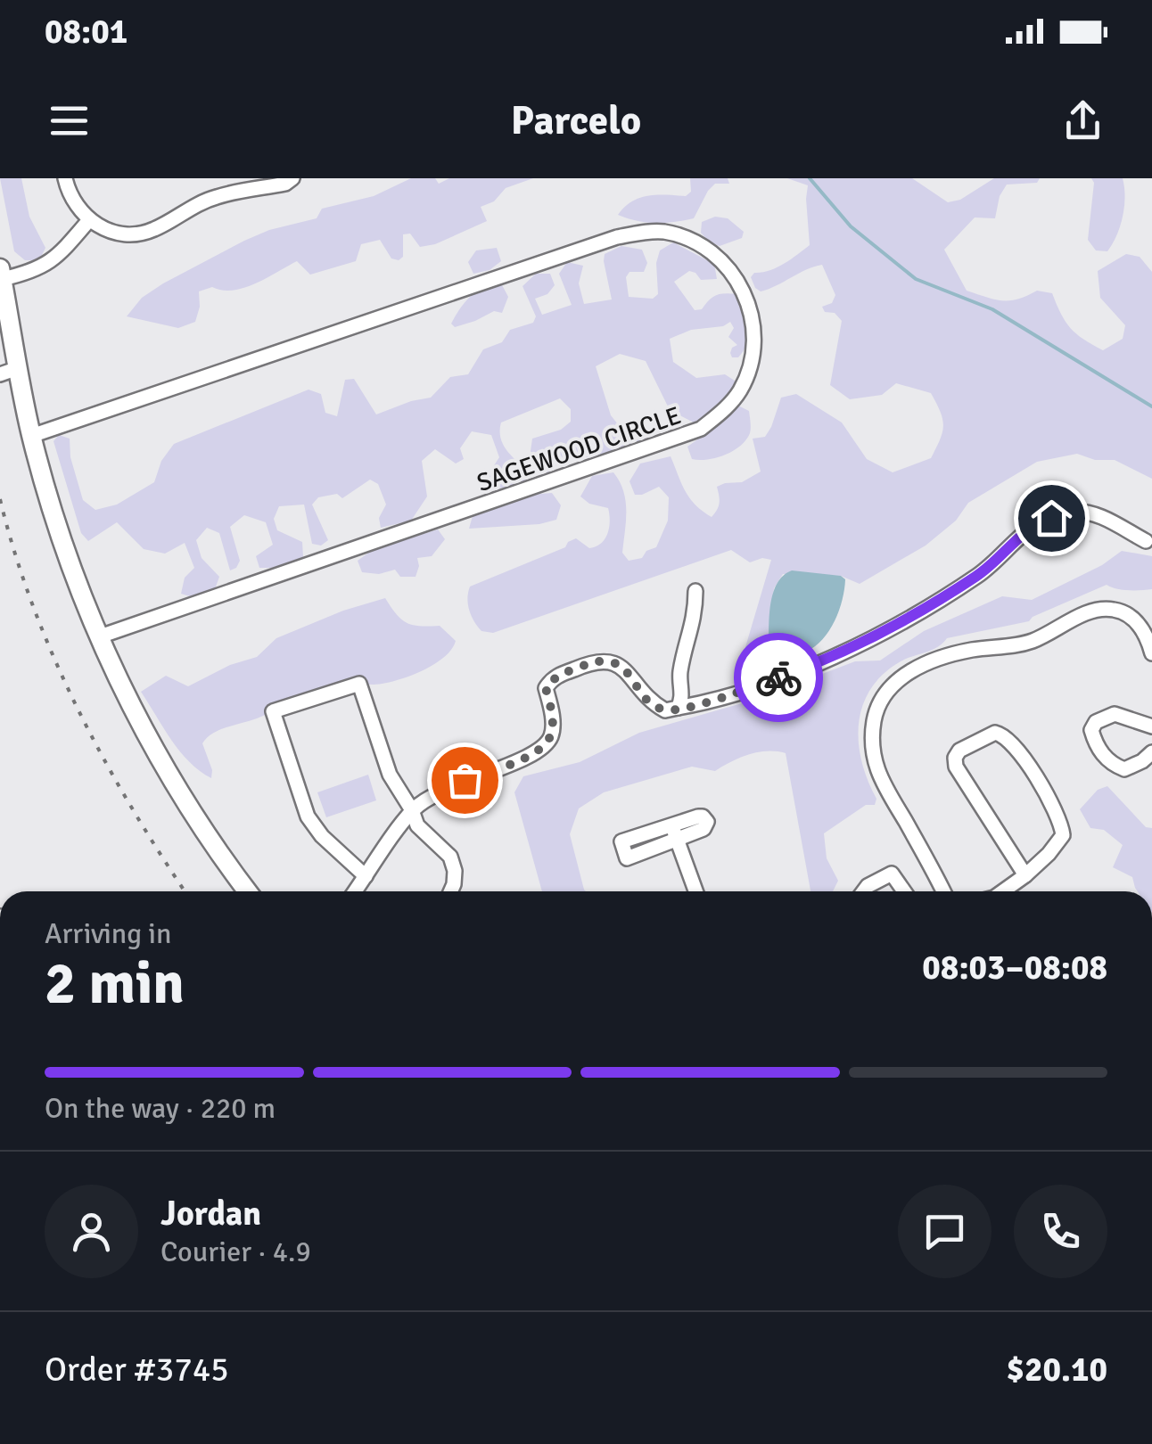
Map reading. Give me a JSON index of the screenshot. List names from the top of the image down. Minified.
{"streets":{"street":["SAGEWOOD CIRCLE"]},"page":{"status":"08:01","header":"Parcelo","heading":["2 min","Arriving in","08:03–08:08"],"panel":["Jordan","Courier · 4.9","Order #3745","$20.10"],"bar":"On the way · 220 m"}}
